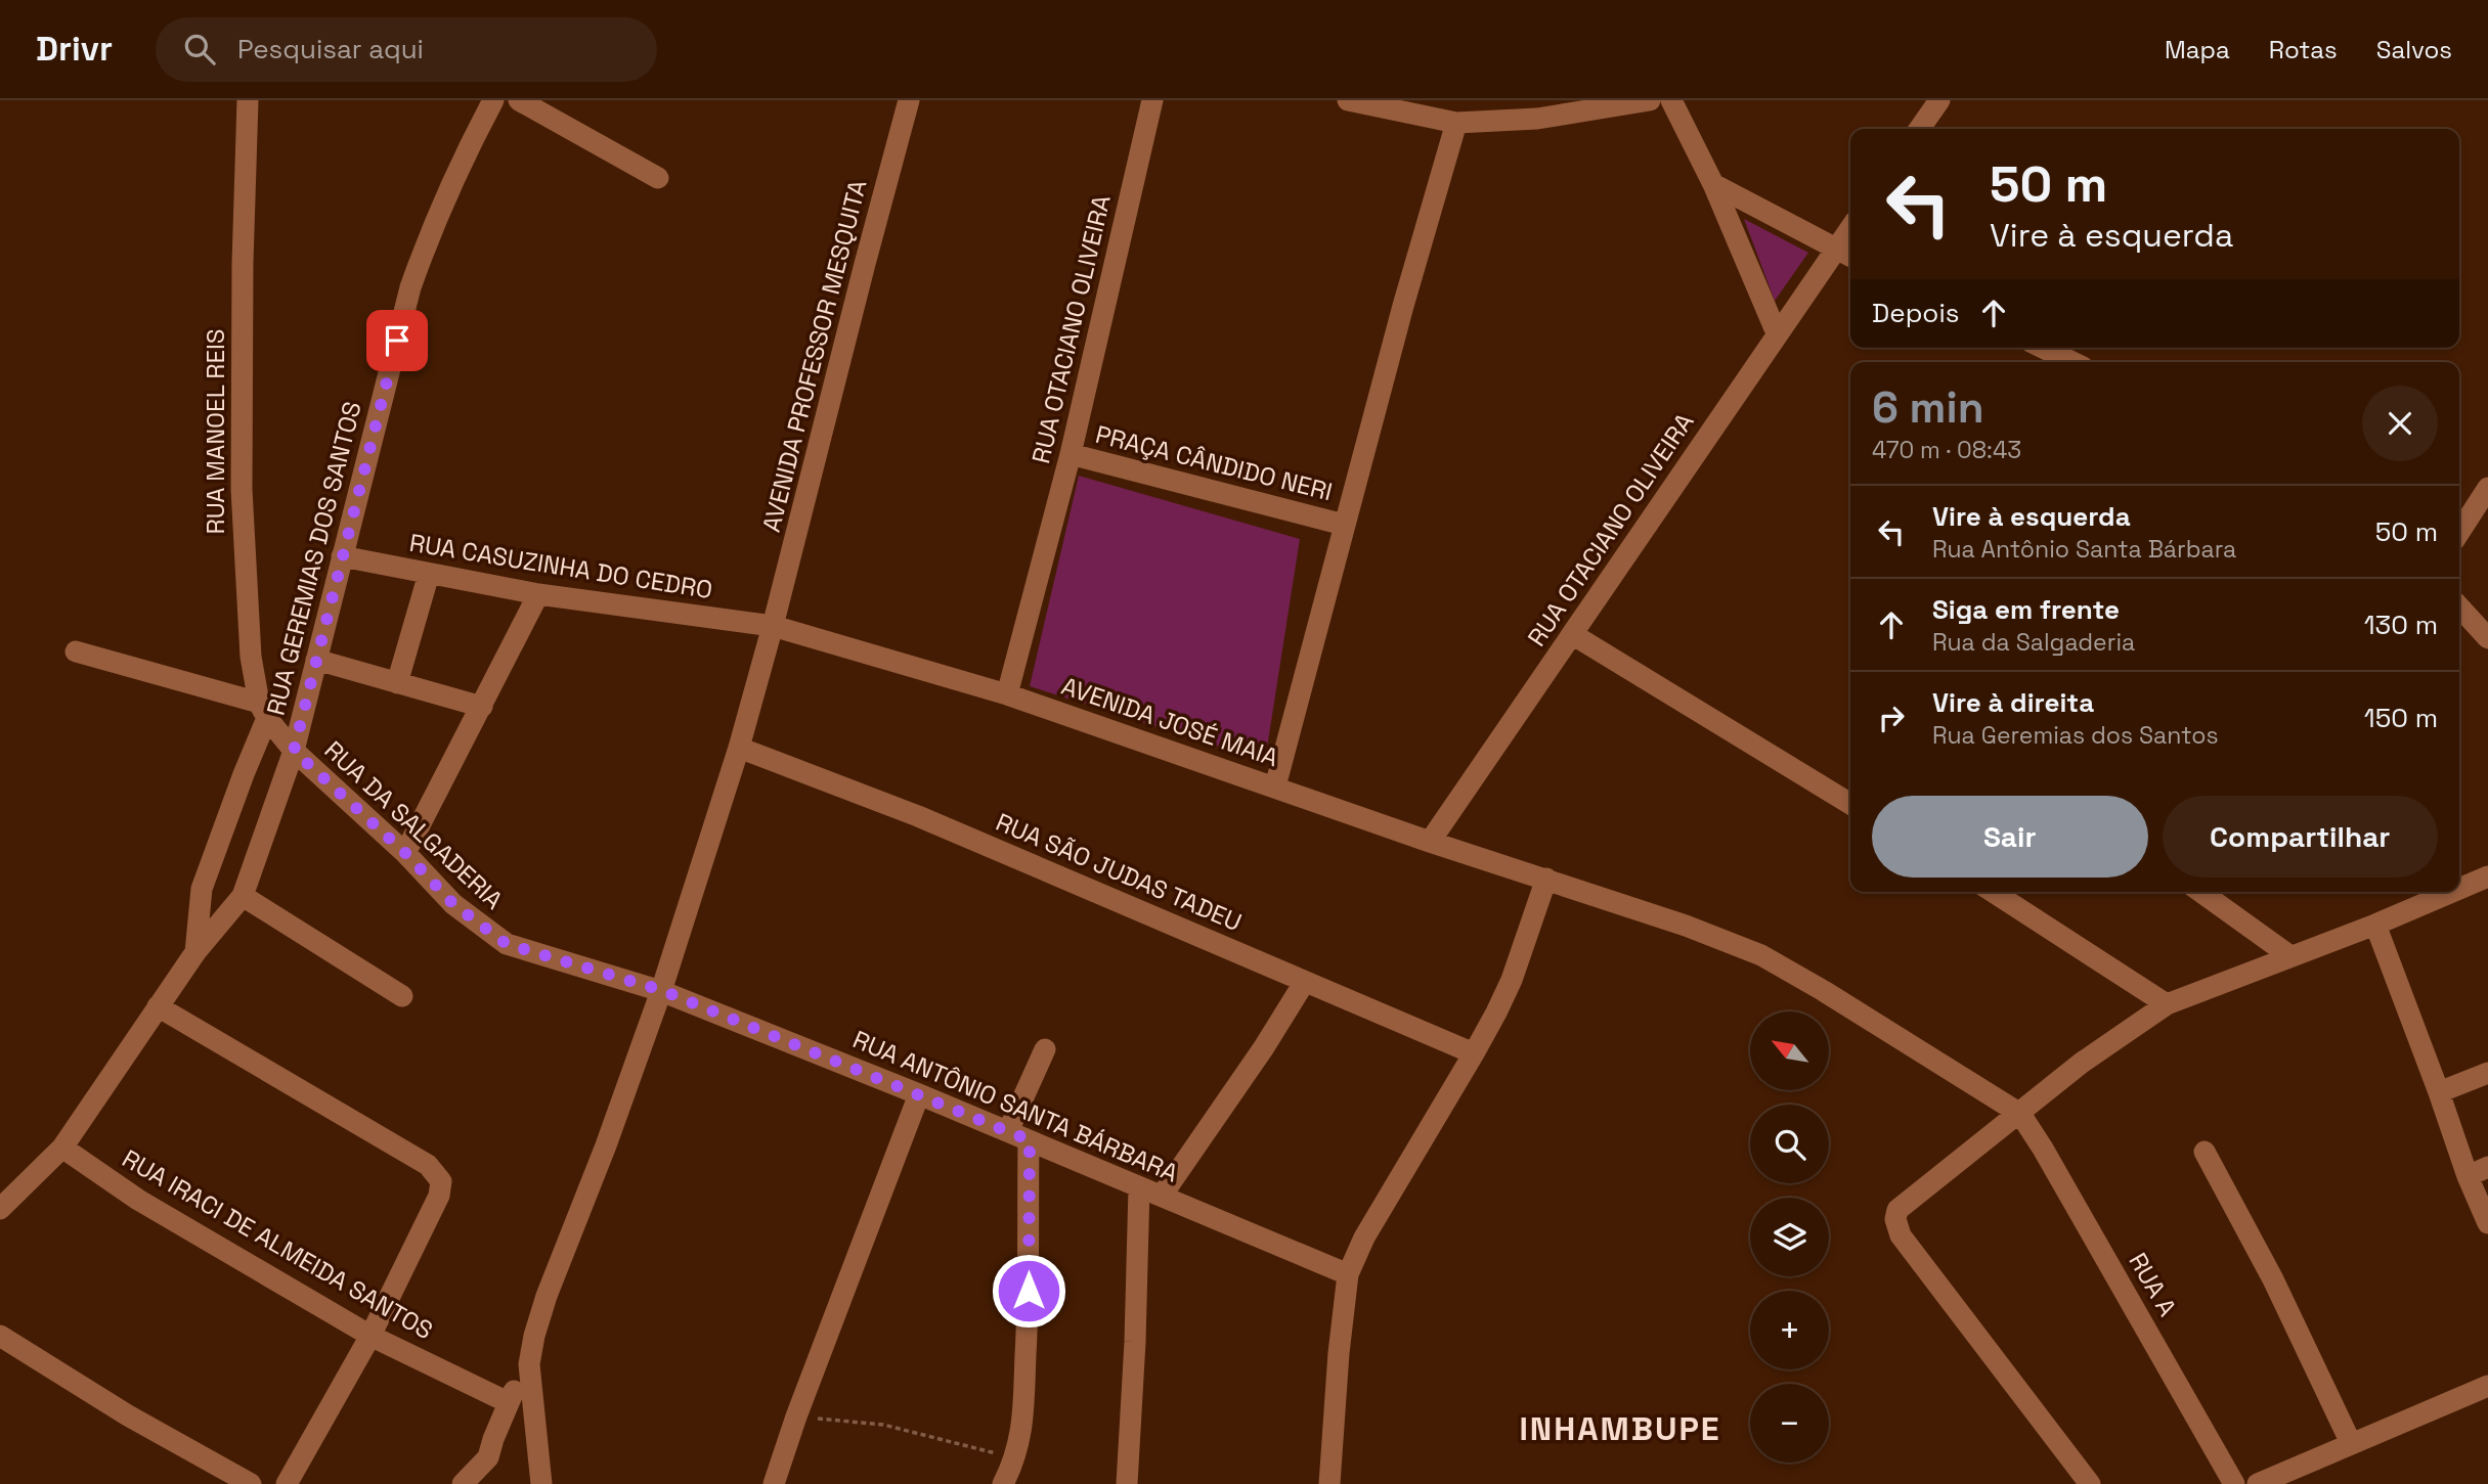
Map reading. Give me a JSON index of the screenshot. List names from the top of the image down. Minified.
{"streets":{"street":["RUA OTACIANO OLIVEIRA","AVENIDA PROFESSOR MESQUITA","RUA MANOEL REIS","PRAÇA CÂNDIDO NERI","RUA GEREMIAS DOS SANTOS","RUA CASUZINHA DO CEDRO","AVENIDA JOSÉ MAIA","RUA DA SALGADERIA","RUA SÃO JUDAS TADEU","RUA ANTÔNIO SANTA BÁRBARA","RUA IRACI DE ALMEIDA SANTOS","RUA A"]},"crossings":[["RUA OTACIANO OLIVEIRA","PRAÇA CÂNDIDO NERI"],["RUA OTACIANO OLIVEIRA","AVENIDA JOSÉ MAIA"],["AVENIDA PROFESSOR MESQUITA","RUA CASUZINHA DO CEDRO"],["AVENIDA PROFESSOR MESQUITA","AVENIDA JOSÉ MAIA"],["AVENIDA PROFESSOR MESQUITA","RUA DA SALGADERIA"],["AVENIDA PROFESSOR MESQUITA","RUA SÃO JUDAS TADEU"],["AVENIDA PROFESSOR MESQUITA","RUA ANTÔNIO SANTA BÁRBARA"],["RUA MANOEL REIS","RUA GEREMIAS DOS SANTOS"],["RUA MANOEL REIS","RUA DA SALGADERIA"],["RUA GEREMIAS DOS SANTOS","RUA CASUZINHA DO CEDRO"],["RUA GEREMIAS DOS SANTOS","RUA DA SALGADERIA"],["RUA CASUZINHA DO CEDRO","AVENIDA JOSÉ MAIA"],["AVENIDA JOSÉ MAIA","RUA A"],["RUA DA SALGADERIA","RUA ANTÔNIO SANTA BÁRBARA"]],"districts":["INHAMBUPE"],"north":"top left","page":{"header":"Drivr","search":"Pesquisar aqui","nav":["Mapa","Rotas","Salvos"],"turn":["50 m","Vire à esquerda"],"then":"Depois","heading":["6 min","470 m · 08:43"],"list":[{"name":"Vire à esquerda","note":"Rua Antônio Santa Bárbara","value":"50 m"},{"name":"Siga em frente","note":"Rua da Salgaderia","value":"130 m"},{"name":"Vire à direita","note":"Rua Geremias dos Santos","value":"150 m"}],"buttons":["Sair","Compartilhar"],"map_buttons":["+","−"]}}
